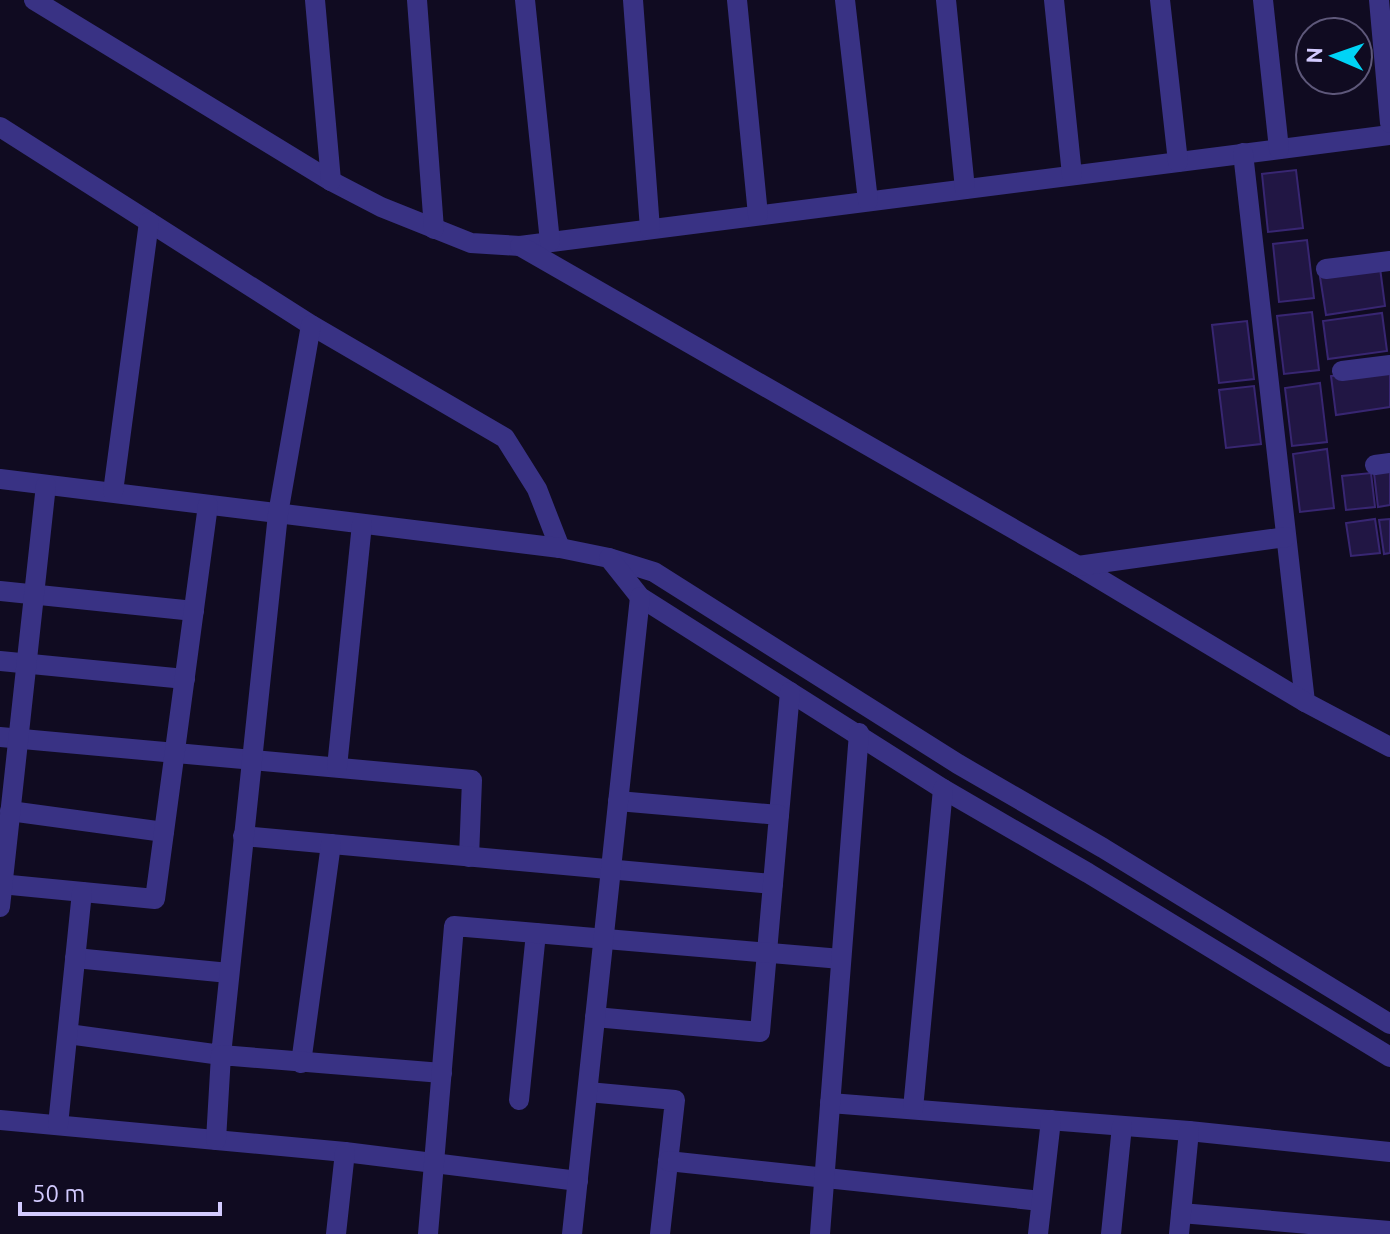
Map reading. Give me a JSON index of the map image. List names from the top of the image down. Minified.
{"scale_bar":"50 m","north":"left"}
